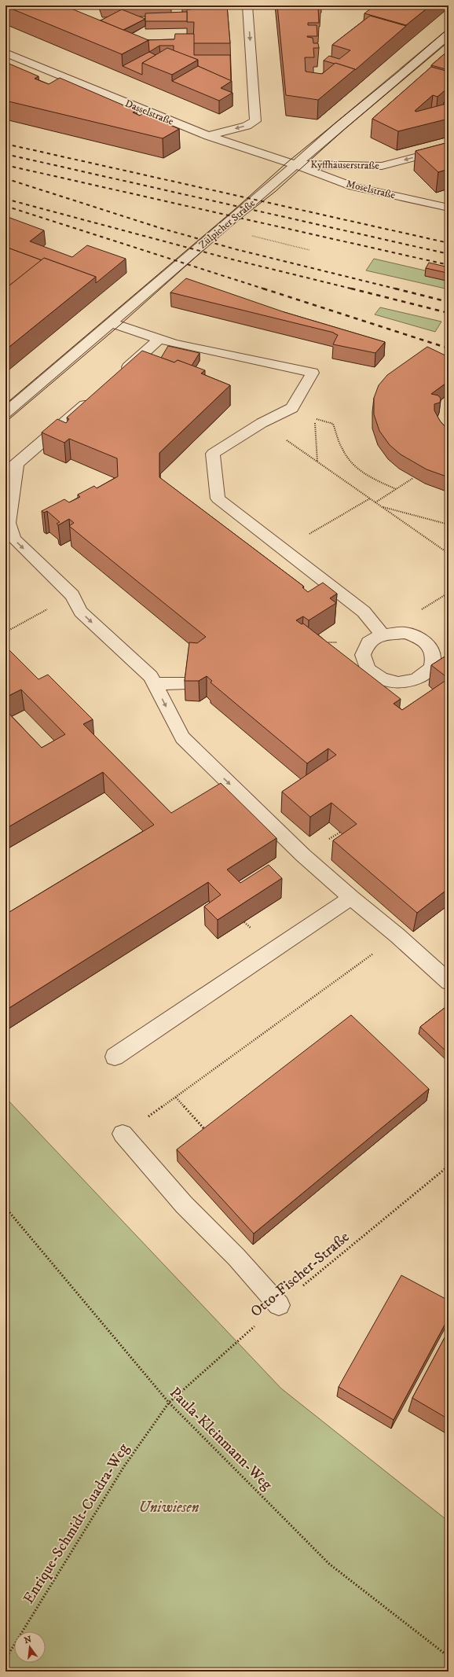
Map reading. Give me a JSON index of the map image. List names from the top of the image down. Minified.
{"streets":{"street":["Dasselstraße","Kyffhäuserstraße","Moselstraße","Zülpicher Straße"],"path":["Otto-Fischer-Straße","Paula-Kleinmann-Weg","Enrique-Schmidt-Cuadra-Weg"]},"crossings":[["Dasselstraße","Kyffhäuserstraße"],["Dasselstraße","Moselstraße"],["Dasselstraße","Zülpicher Straße"],["Kyffhäuserstraße","Moselstraße"],["Kyffhäuserstraße","Zülpicher Straße"],["Moselstraße","Zülpicher Straße"],["Otto-Fischer-Straße","Paula-Kleinmann-Weg"],["Otto-Fischer-Straße","Enrique-Schmidt-Cuadra-Weg"],["Paula-Kleinmann-Weg","Enrique-Schmidt-Cuadra-Weg"]],"one_way":["Kyffhäuserstraße"],"parks":["Uniwiesen"],"north":"top"}
